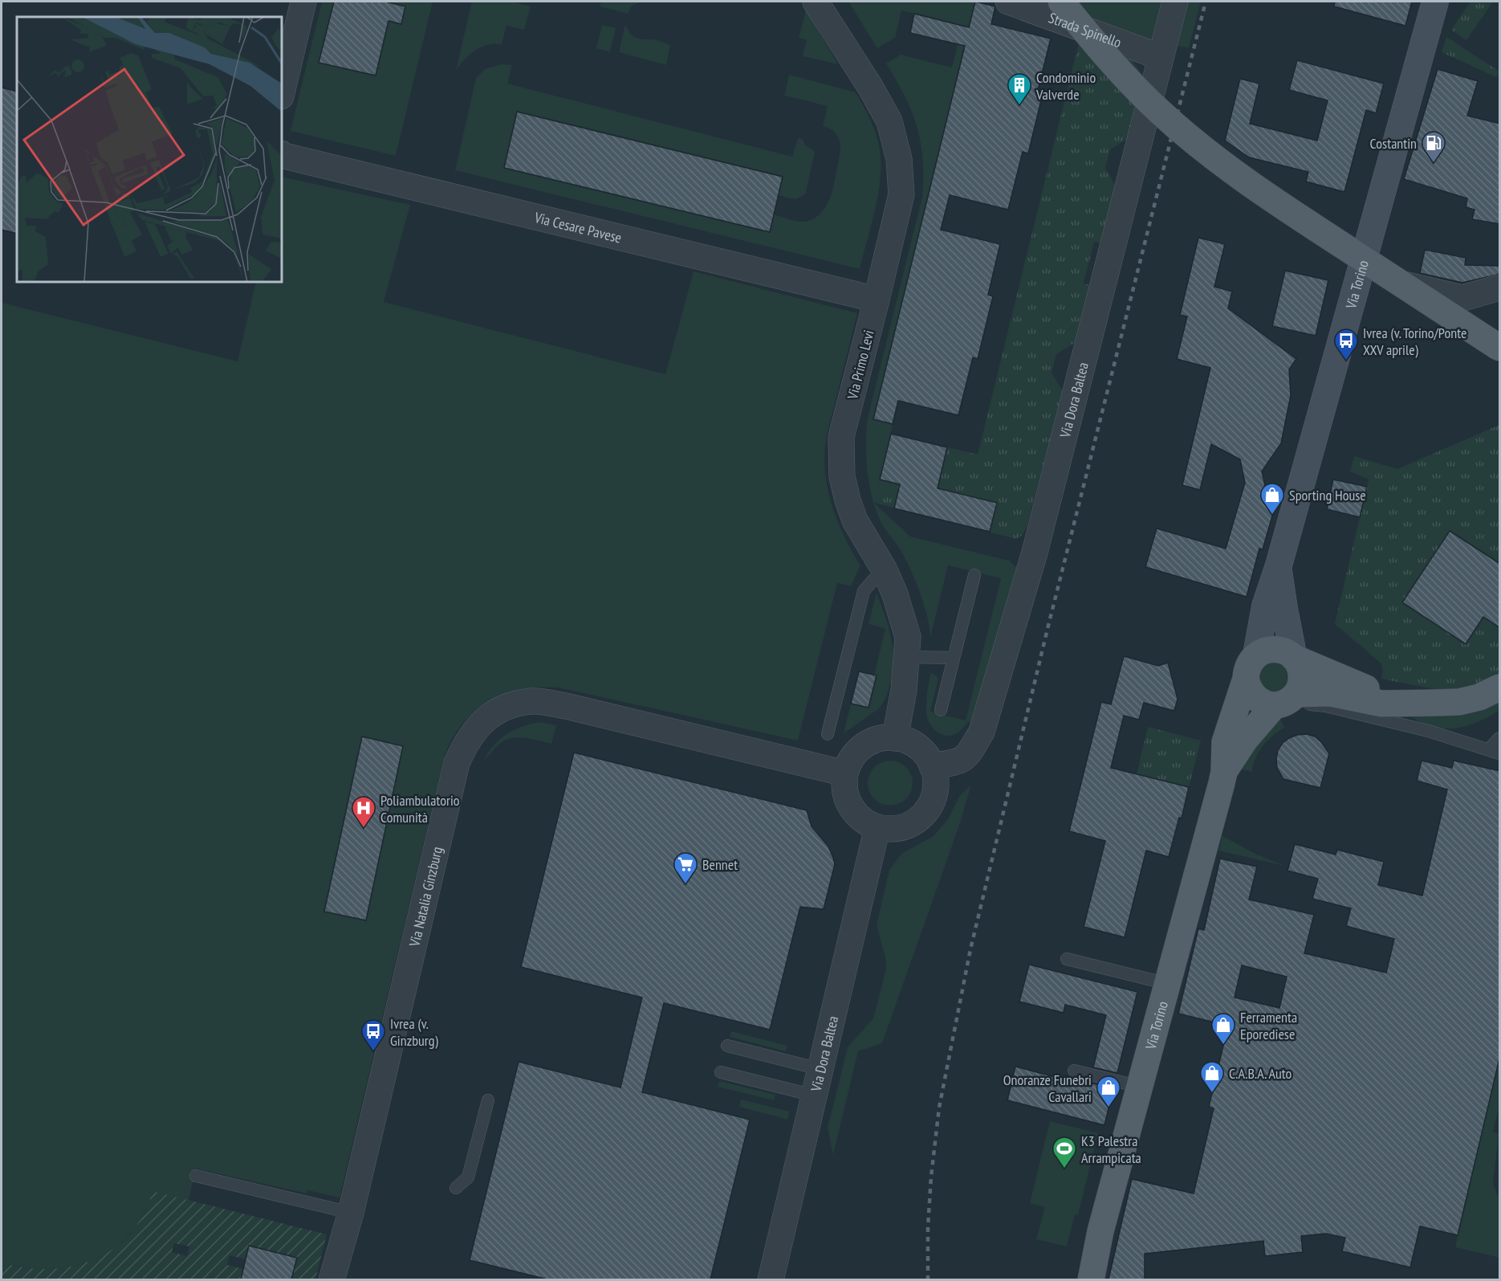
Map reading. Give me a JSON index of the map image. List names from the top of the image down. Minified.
{"streets":{"main road":["Via Torino"],"street":["Strada Spinello","Via Cesare Pavese","Via Primo Levi","Via Dora Baltea","Via Natalia Ginzburg"]},"crossings":[["Strada Spinello","Via Dora Baltea"],["Via Cesare Pavese","Via Primo Levi"],["Via Primo Levi","Via Dora Baltea"],["Via Primo Levi","Via Natalia Ginzburg"],["Via Dora Baltea","Via Natalia Ginzburg"]],"places":{"building":["Condominio Valverde"],"fuel station":["Costantin"],"bus stop":["Ivrea (v. Torino/Ponte XXV aprile)","Ivrea (v. Ginzburg)"],"shop":["Sporting House","Ferramenta Eporediese","C.A.B.A. Auto","Onoranze Funebri Cavallari"],"hospital":["Poliambulatorio Comunità"],"supermarket":["Bennet"],"sports":["K3 Palestra Arrampicata"]}}
